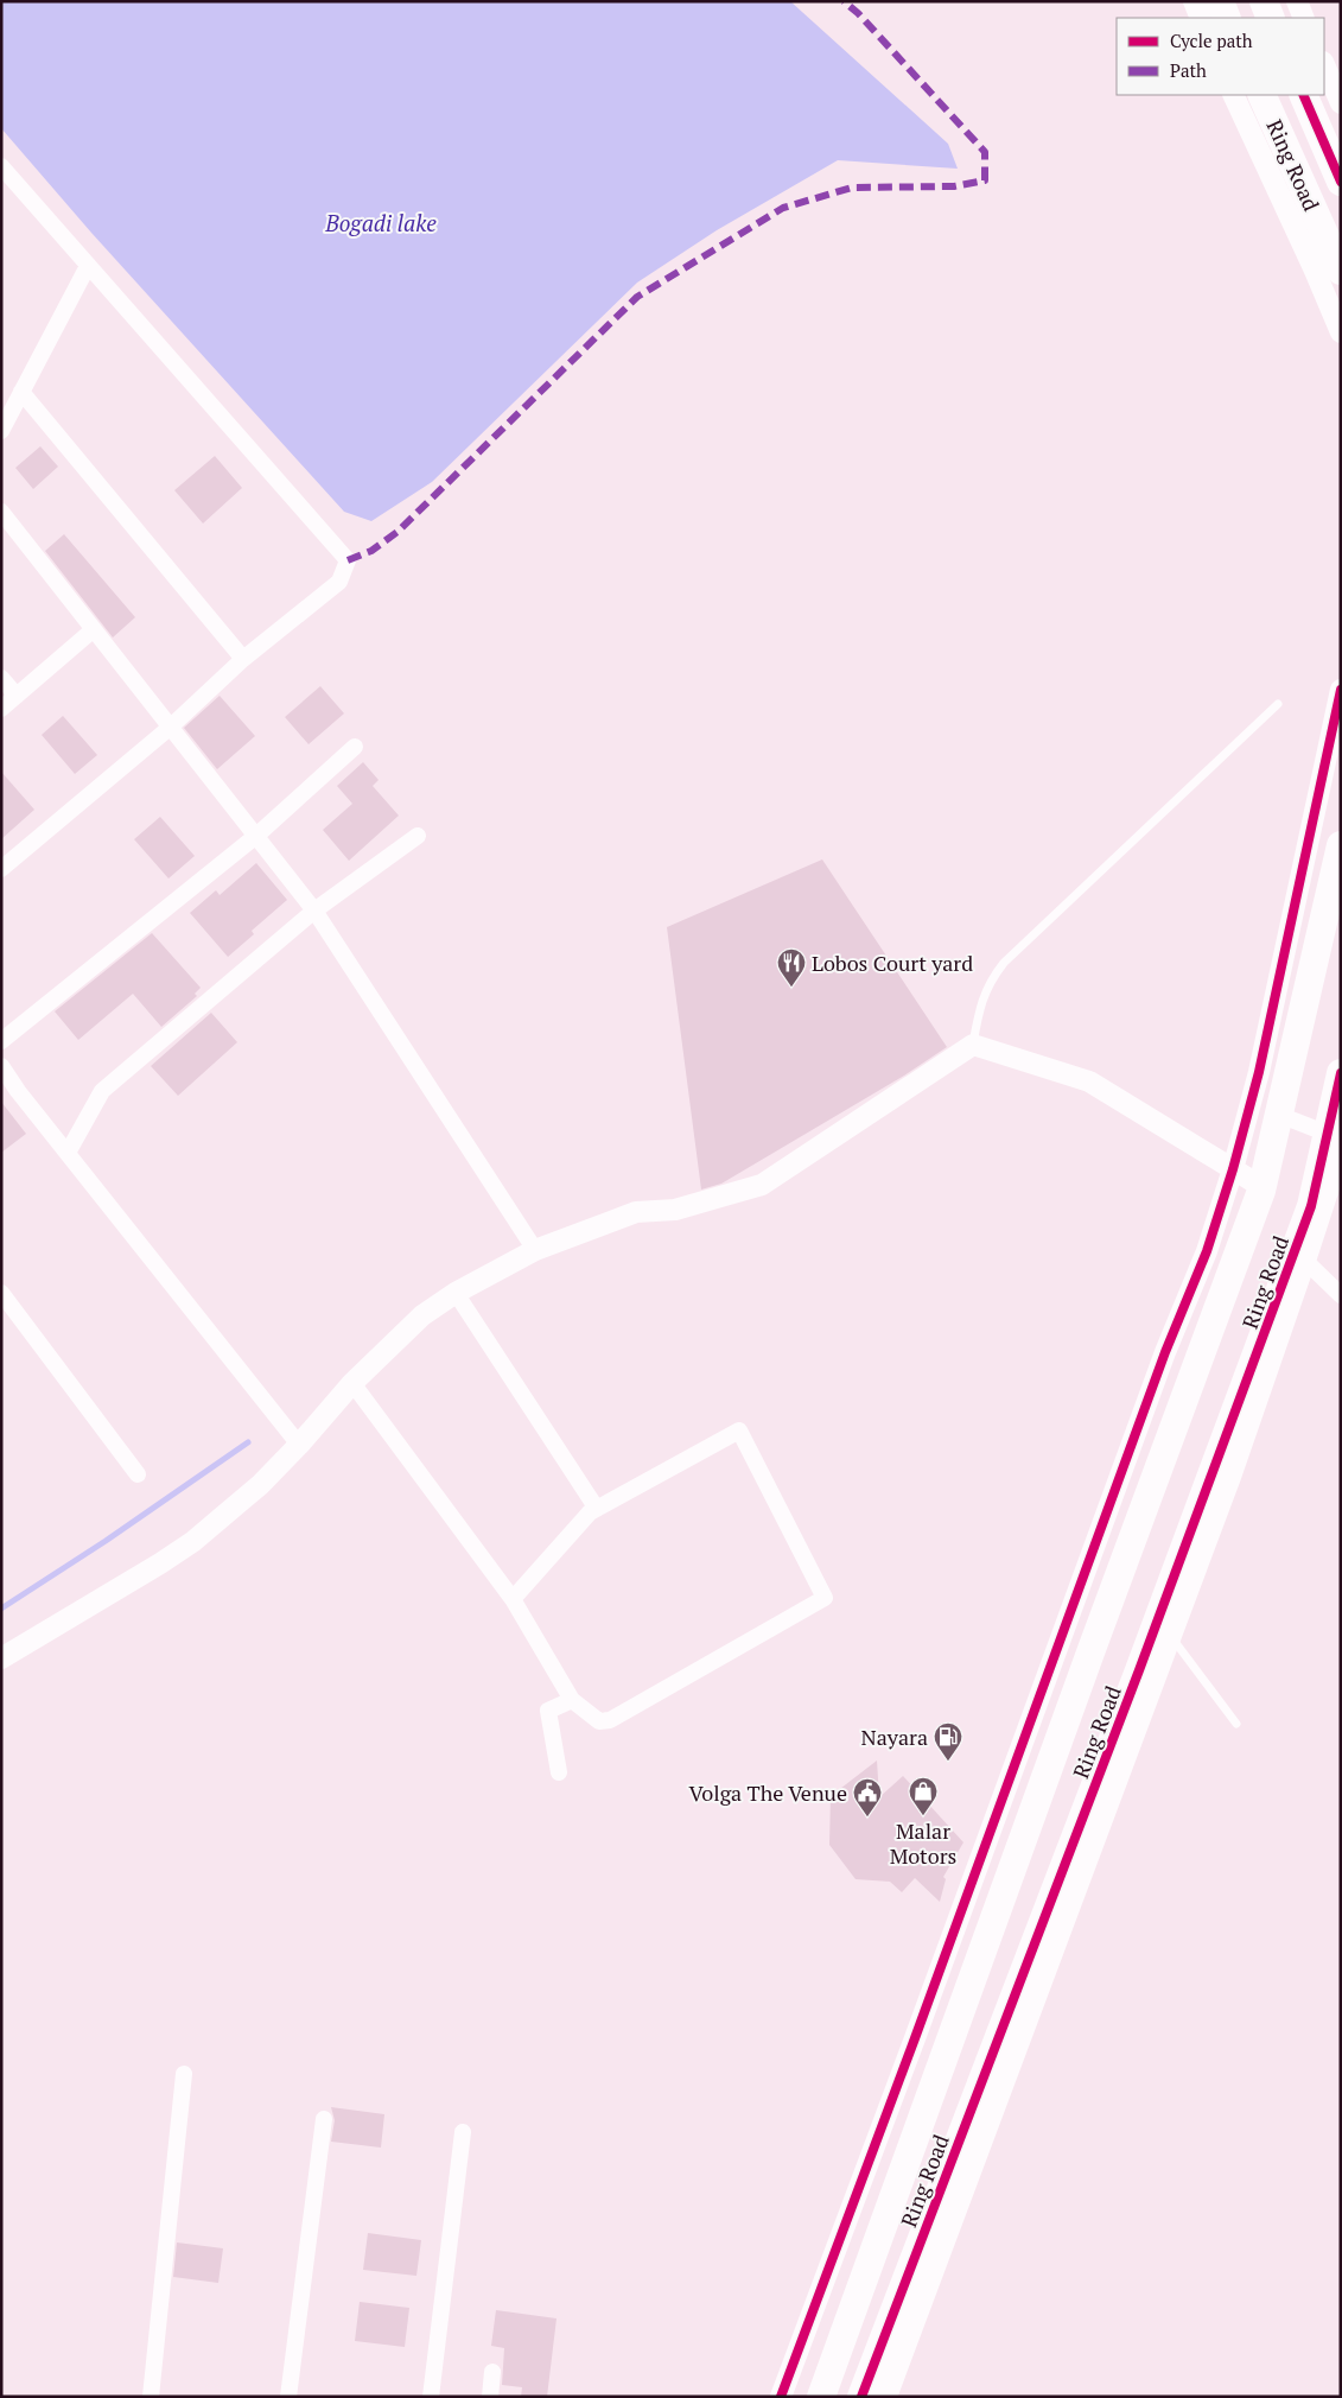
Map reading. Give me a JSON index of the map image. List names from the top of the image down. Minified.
{"streets":{"highway":["Ring Road"]},"water":["Bogadi lake"],"places":{"restaurant":["Lobos Court yard"],"fuel station":["Nayara"],"shop":["Malar Motors"],"public building":["Volga The Venue"]},"legend":["Cycle path","Path"]}
